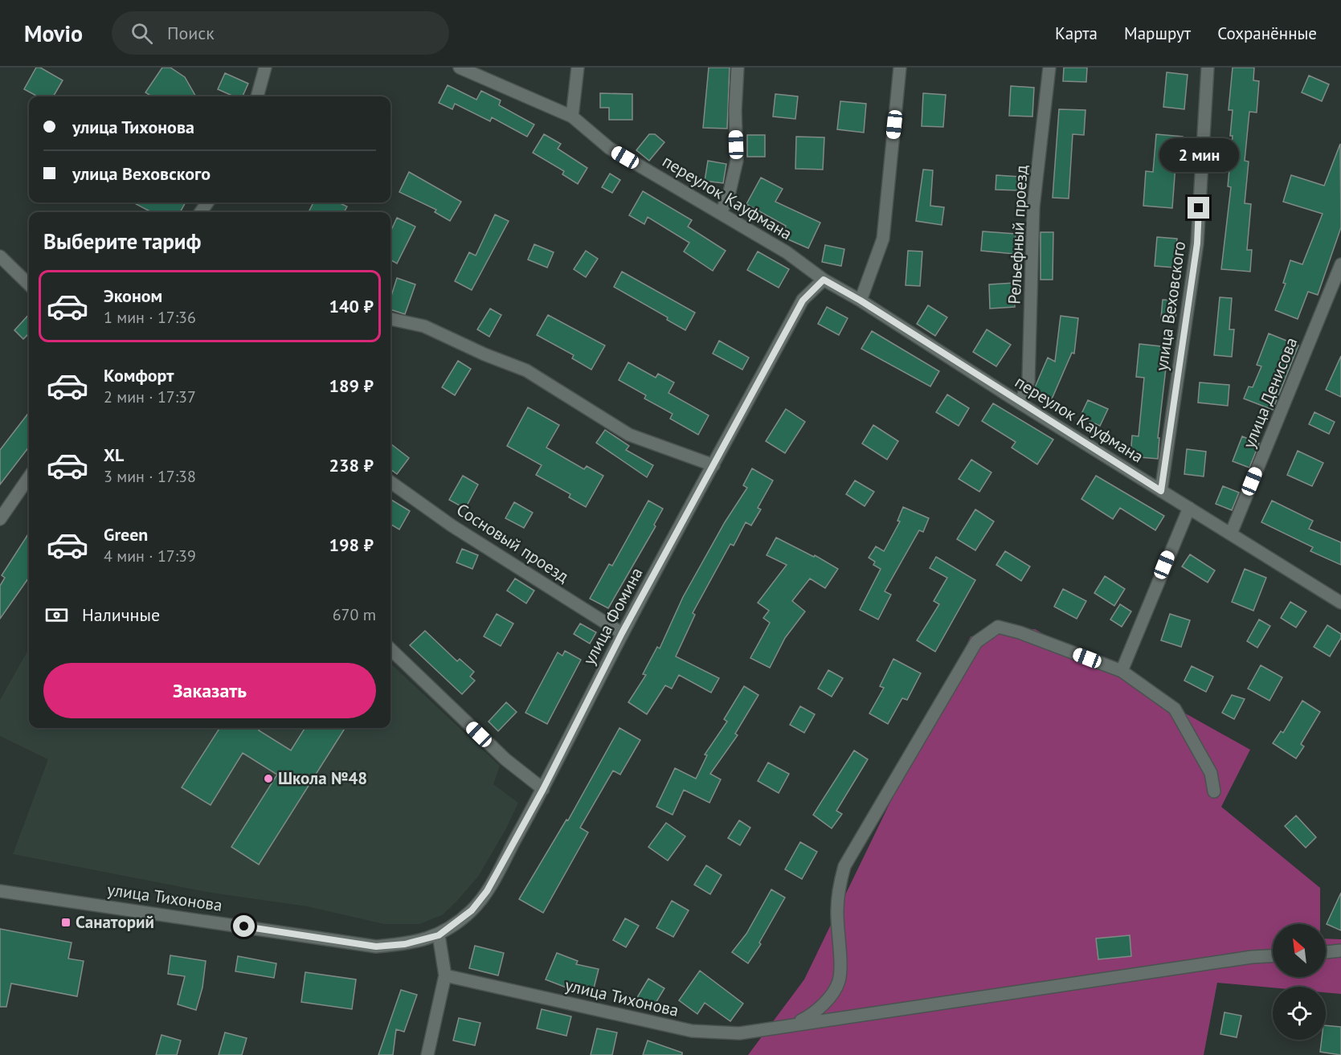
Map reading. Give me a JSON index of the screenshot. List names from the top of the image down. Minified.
{"streets":{"street":["переулок Кауфмана","Рельефный проезд","улица Веховского","улица Денисова","Сосновый проезд","улица Фомина","улица Тихонова"]},"crossings":[["переулок Кауфмана","Рельефный проезд"],["переулок Кауфмана","улица Веховского"],["переулок Кауфмана","улица Денисова"],["переулок Кауфмана","улица Фомина"],["Сосновый проезд","улица Фомина"],["улица Фомина","улица Тихонова"]],"places":{"other":["Школа №48"],"transit":["Санаторий"]},"north":"top left","page":{"header":"Movio","search":"Поиск","nav":["Карта","Маршрут","Сохранённые"],"banner":["улица Тихонова","улица Веховского"],"bubble":"2 мин","heading":"Выберите тариф","list":[{"name":"Эконом","note":"1 мин · 17:36","value":"140 ₽"},{"name":"Комфорт","note":"2 мин · 17:37","value":"189 ₽"},{"name":"XL","note":"3 мин · 17:38","value":"238 ₽"},{"name":"Green","note":"4 мин · 17:39","value":"198 ₽"}],"pay":["Наличные","670 m"],"buttons":"Заказать"}}
